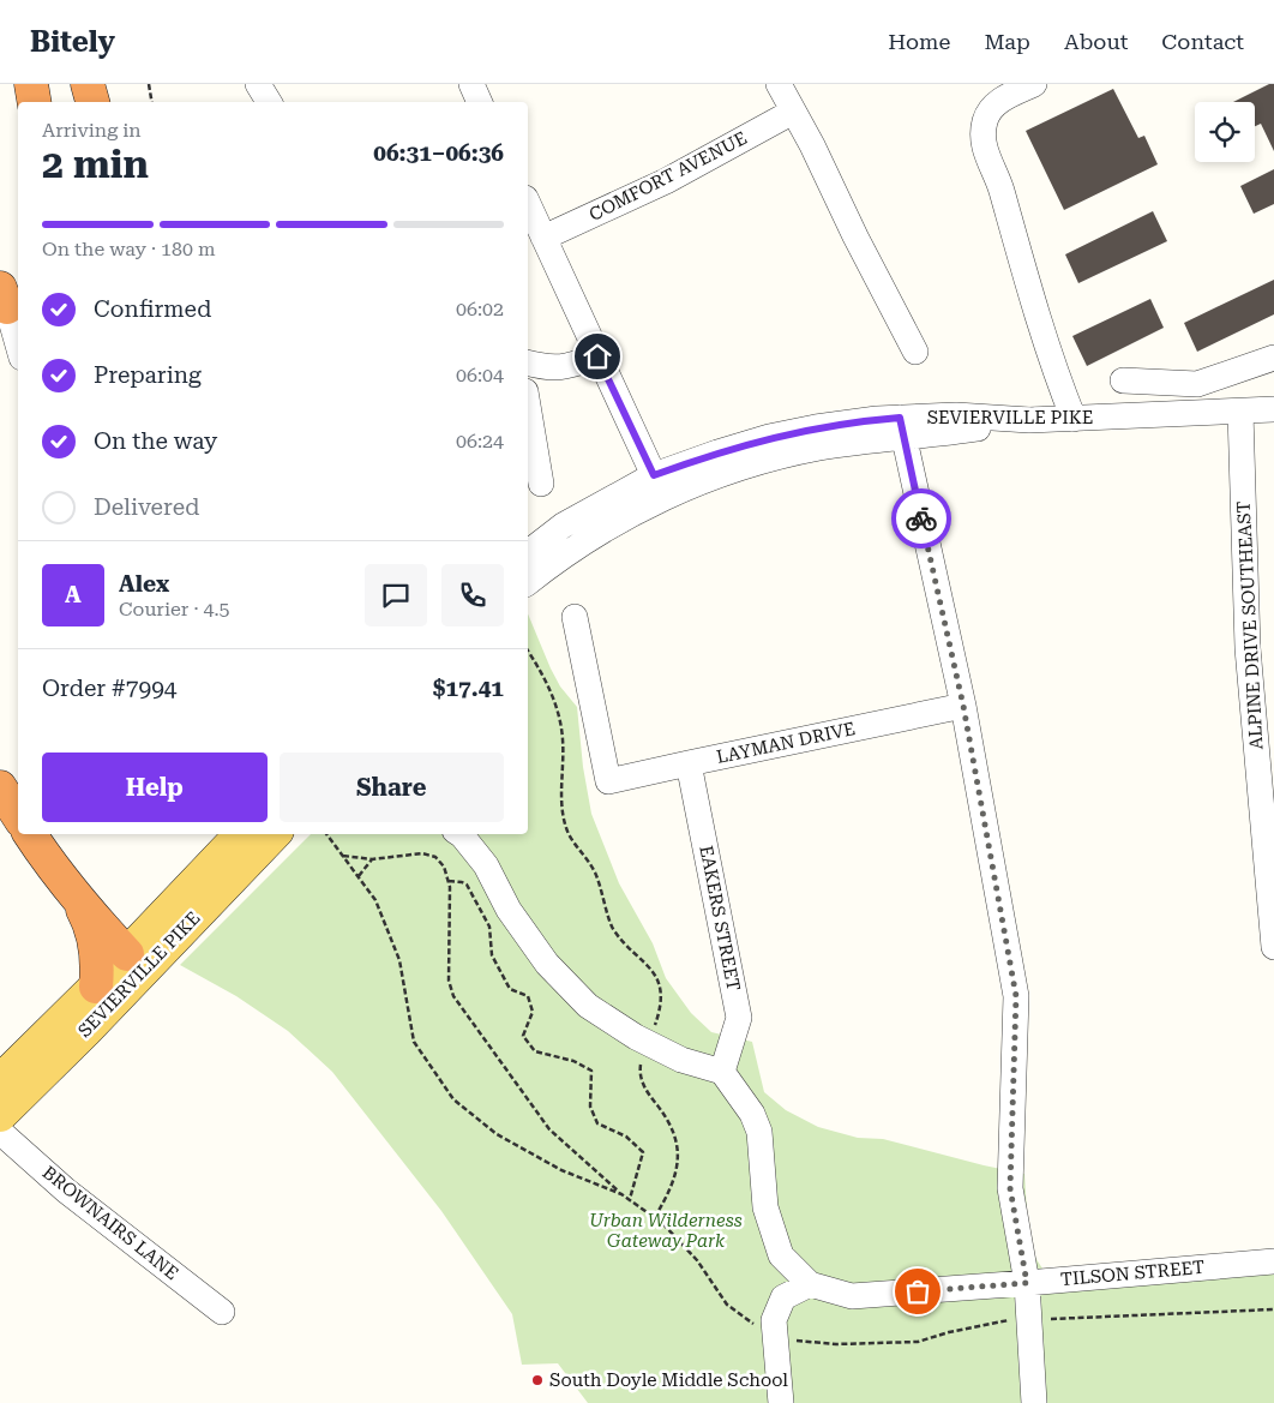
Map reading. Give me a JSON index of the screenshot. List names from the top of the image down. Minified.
{"streets":{"main road":["SEVIERVILLE PIKE"],"street":["COMFORT AVENUE","ALPINE DRIVE SOUTHEAST","LAYMAN DRIVE","EAKERS STREET","BROWNAIRS LANE","TILSON STREET"]},"crossings":[["SEVIERVILLE PIKE","ALPINE DRIVE SOUTHEAST"],["LAYMAN DRIVE","EAKERS STREET"],["EAKERS STREET","TILSON STREET"]],"parks":["Urban Wilderness Gateway Park"],"places":["South Doyle Middle School"],"page":{"header":"Bitely","nav":["Home","Map","About","Contact"],"heading":["2 min","Arriving in","06:31–06:36"],"panel":["Alex","Courier · 4.5","Order #7994","$17.41"],"bar":"On the way · 180 m","list":[["Confirmed","06:02"],["Preparing","06:04"],["On the way","06:24"],"Delivered"],"round":"A","buttons":["Help","Share"]}}
